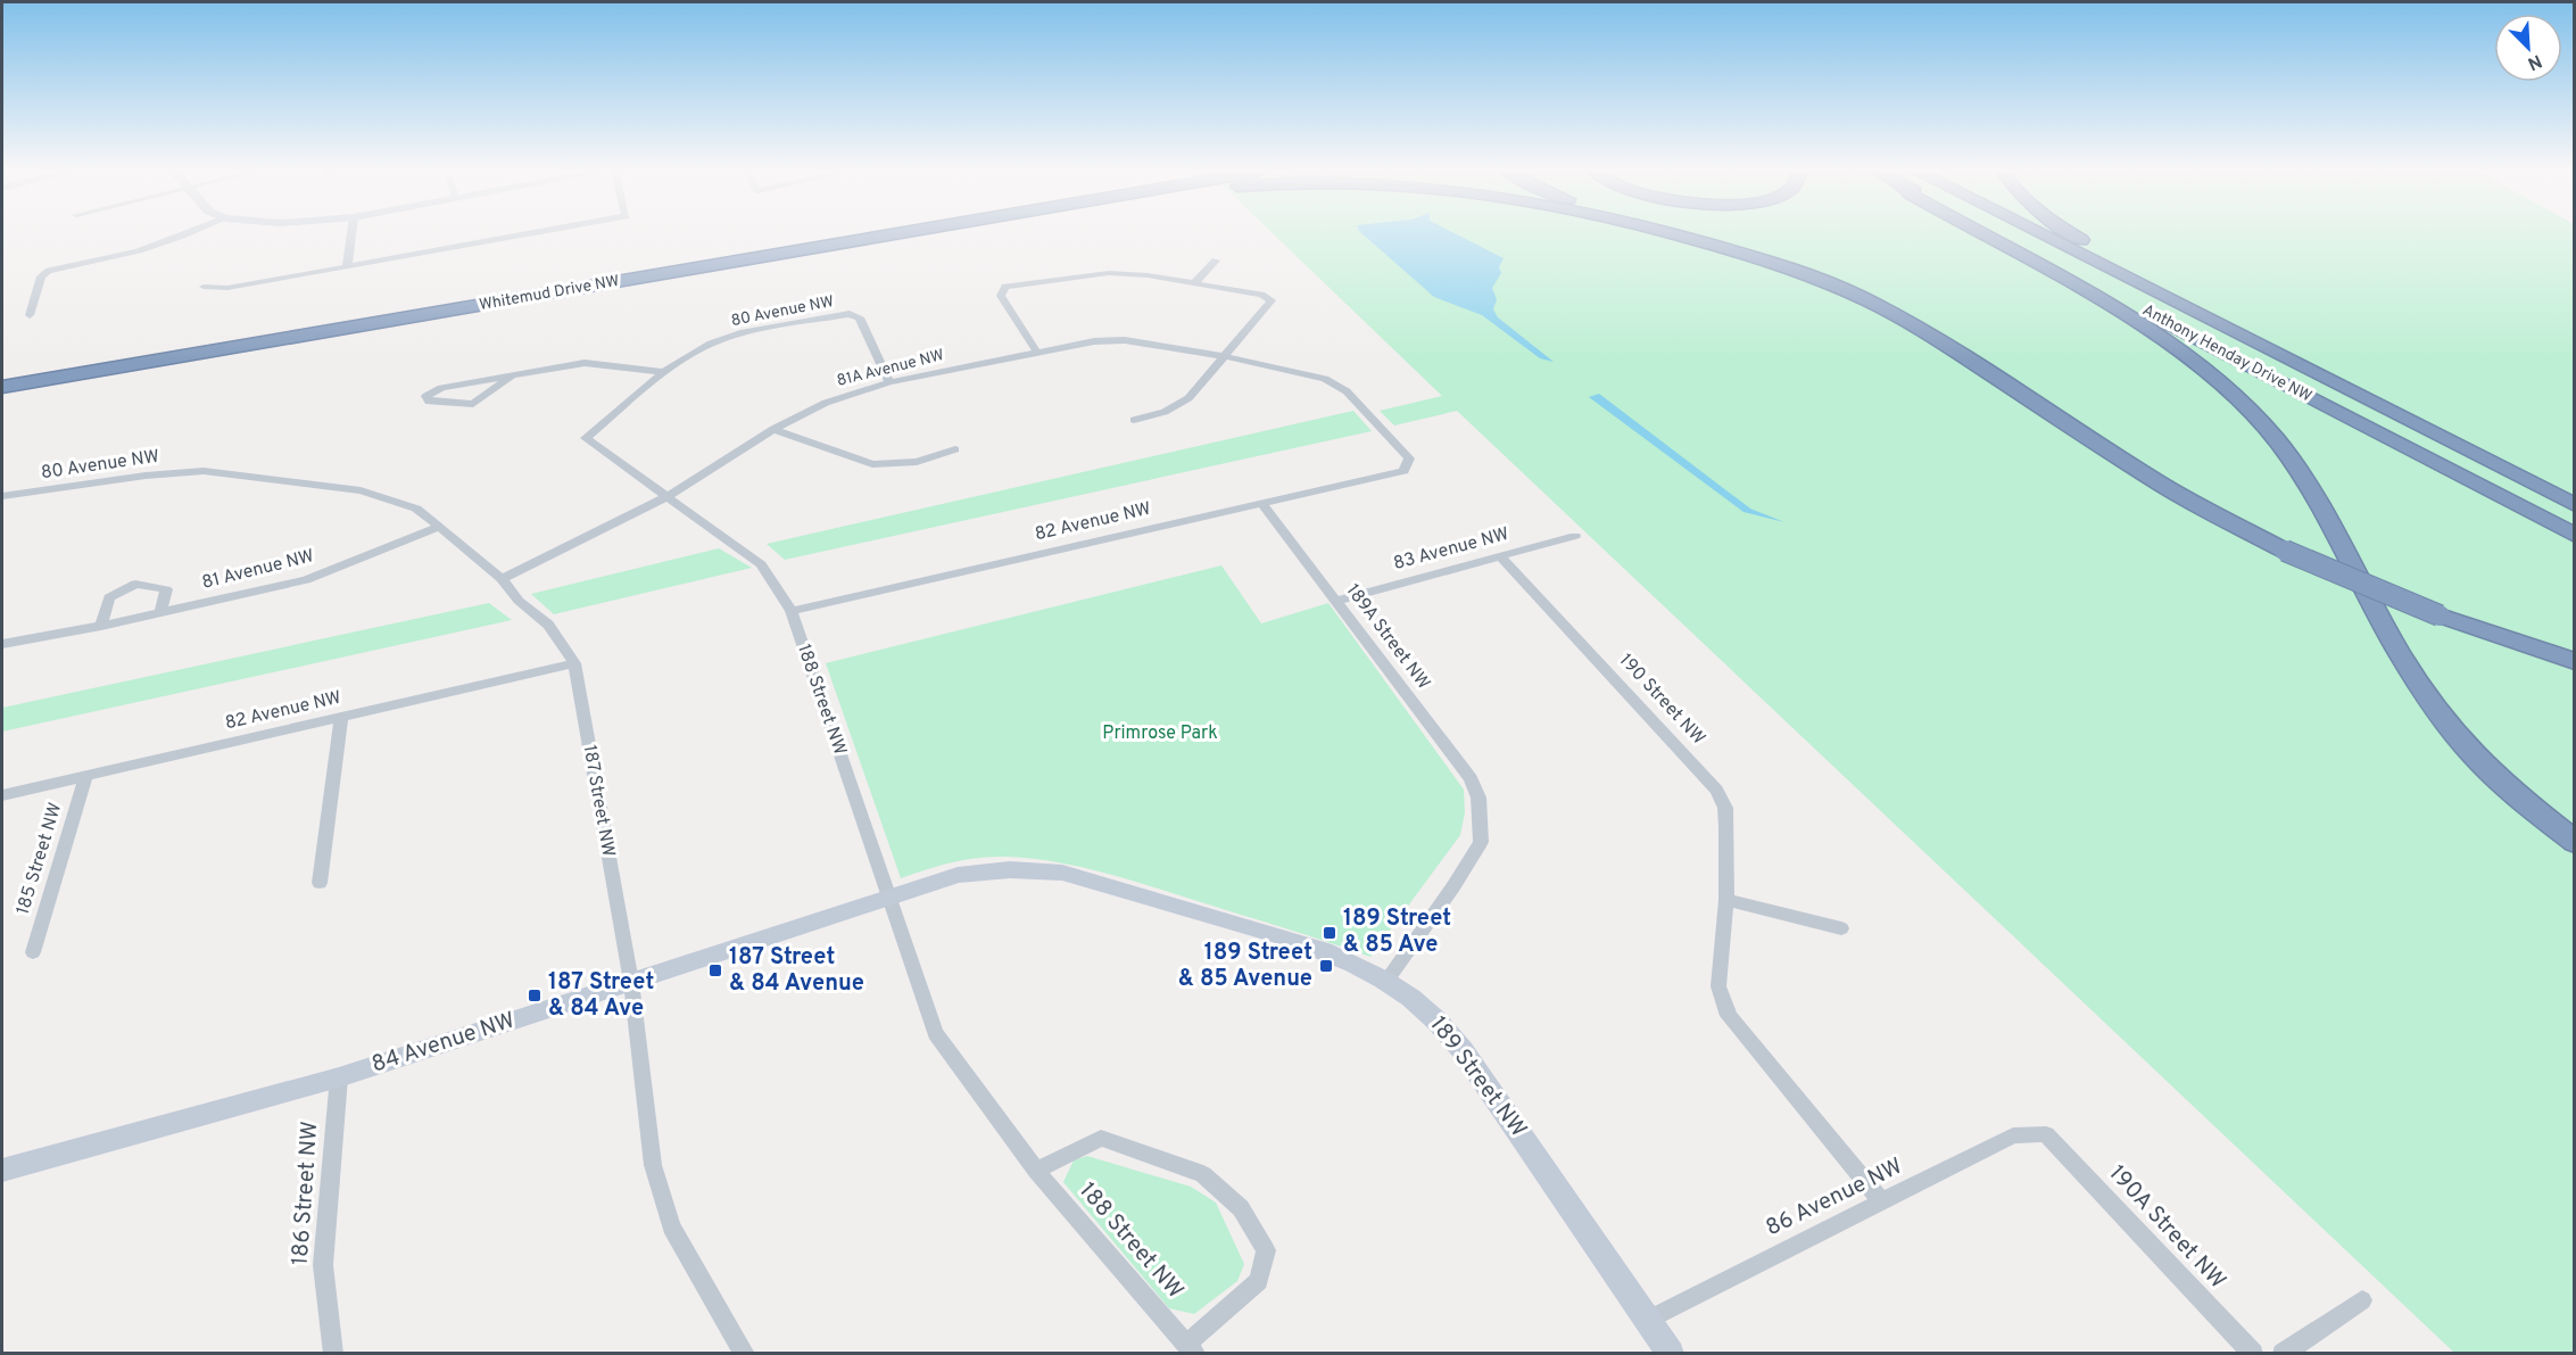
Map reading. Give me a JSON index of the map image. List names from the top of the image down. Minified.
{"streets":{"highway":["Whitemud Drive NW","Anthony Henday Drive NW"],"street":["80 Avenue NW","81A Avenue NW","82 Avenue NW","83 Avenue NW","81 Avenue NW","189A Street NW","188 Street NW","190 Street NW","187 Street NW","185 Street NW","84 Avenue NW","189 Street NW","186 Street NW","86 Avenue NW","190A Street NW"]},"crossings":[["80 Avenue NW","81A Avenue NW"],["80 Avenue NW","188 Street NW"],["80 Avenue NW","187 Street NW"],["81A Avenue NW","82 Avenue NW"],["81A Avenue NW","188 Street NW"],["81A Avenue NW","187 Street NW"],["82 Avenue NW","189A Street NW"],["82 Avenue NW","188 Street NW"],["82 Avenue NW","187 Street NW"],["82 Avenue NW","185 Street NW"],["83 Avenue NW","189A Street NW"],["83 Avenue NW","190 Street NW"],["81 Avenue NW","187 Street NW"],["189A Street NW","189 Street NW"],["188 Street NW","84 Avenue NW"],["190 Street NW","86 Avenue NW"],["187 Street NW","84 Avenue NW"],["84 Avenue NW","189 Street NW"],["84 Avenue NW","186 Street NW"],["189 Street NW","86 Avenue NW"],["86 Avenue NW","190A Street NW"]],"parks":["Primrose Park"],"places":{"transit":["189 Street & 85 Ave","189 Street & 85 Avenue","187 Street & 84 Avenue","187 Street & 84 Ave"]},"north":"bottom right"}
